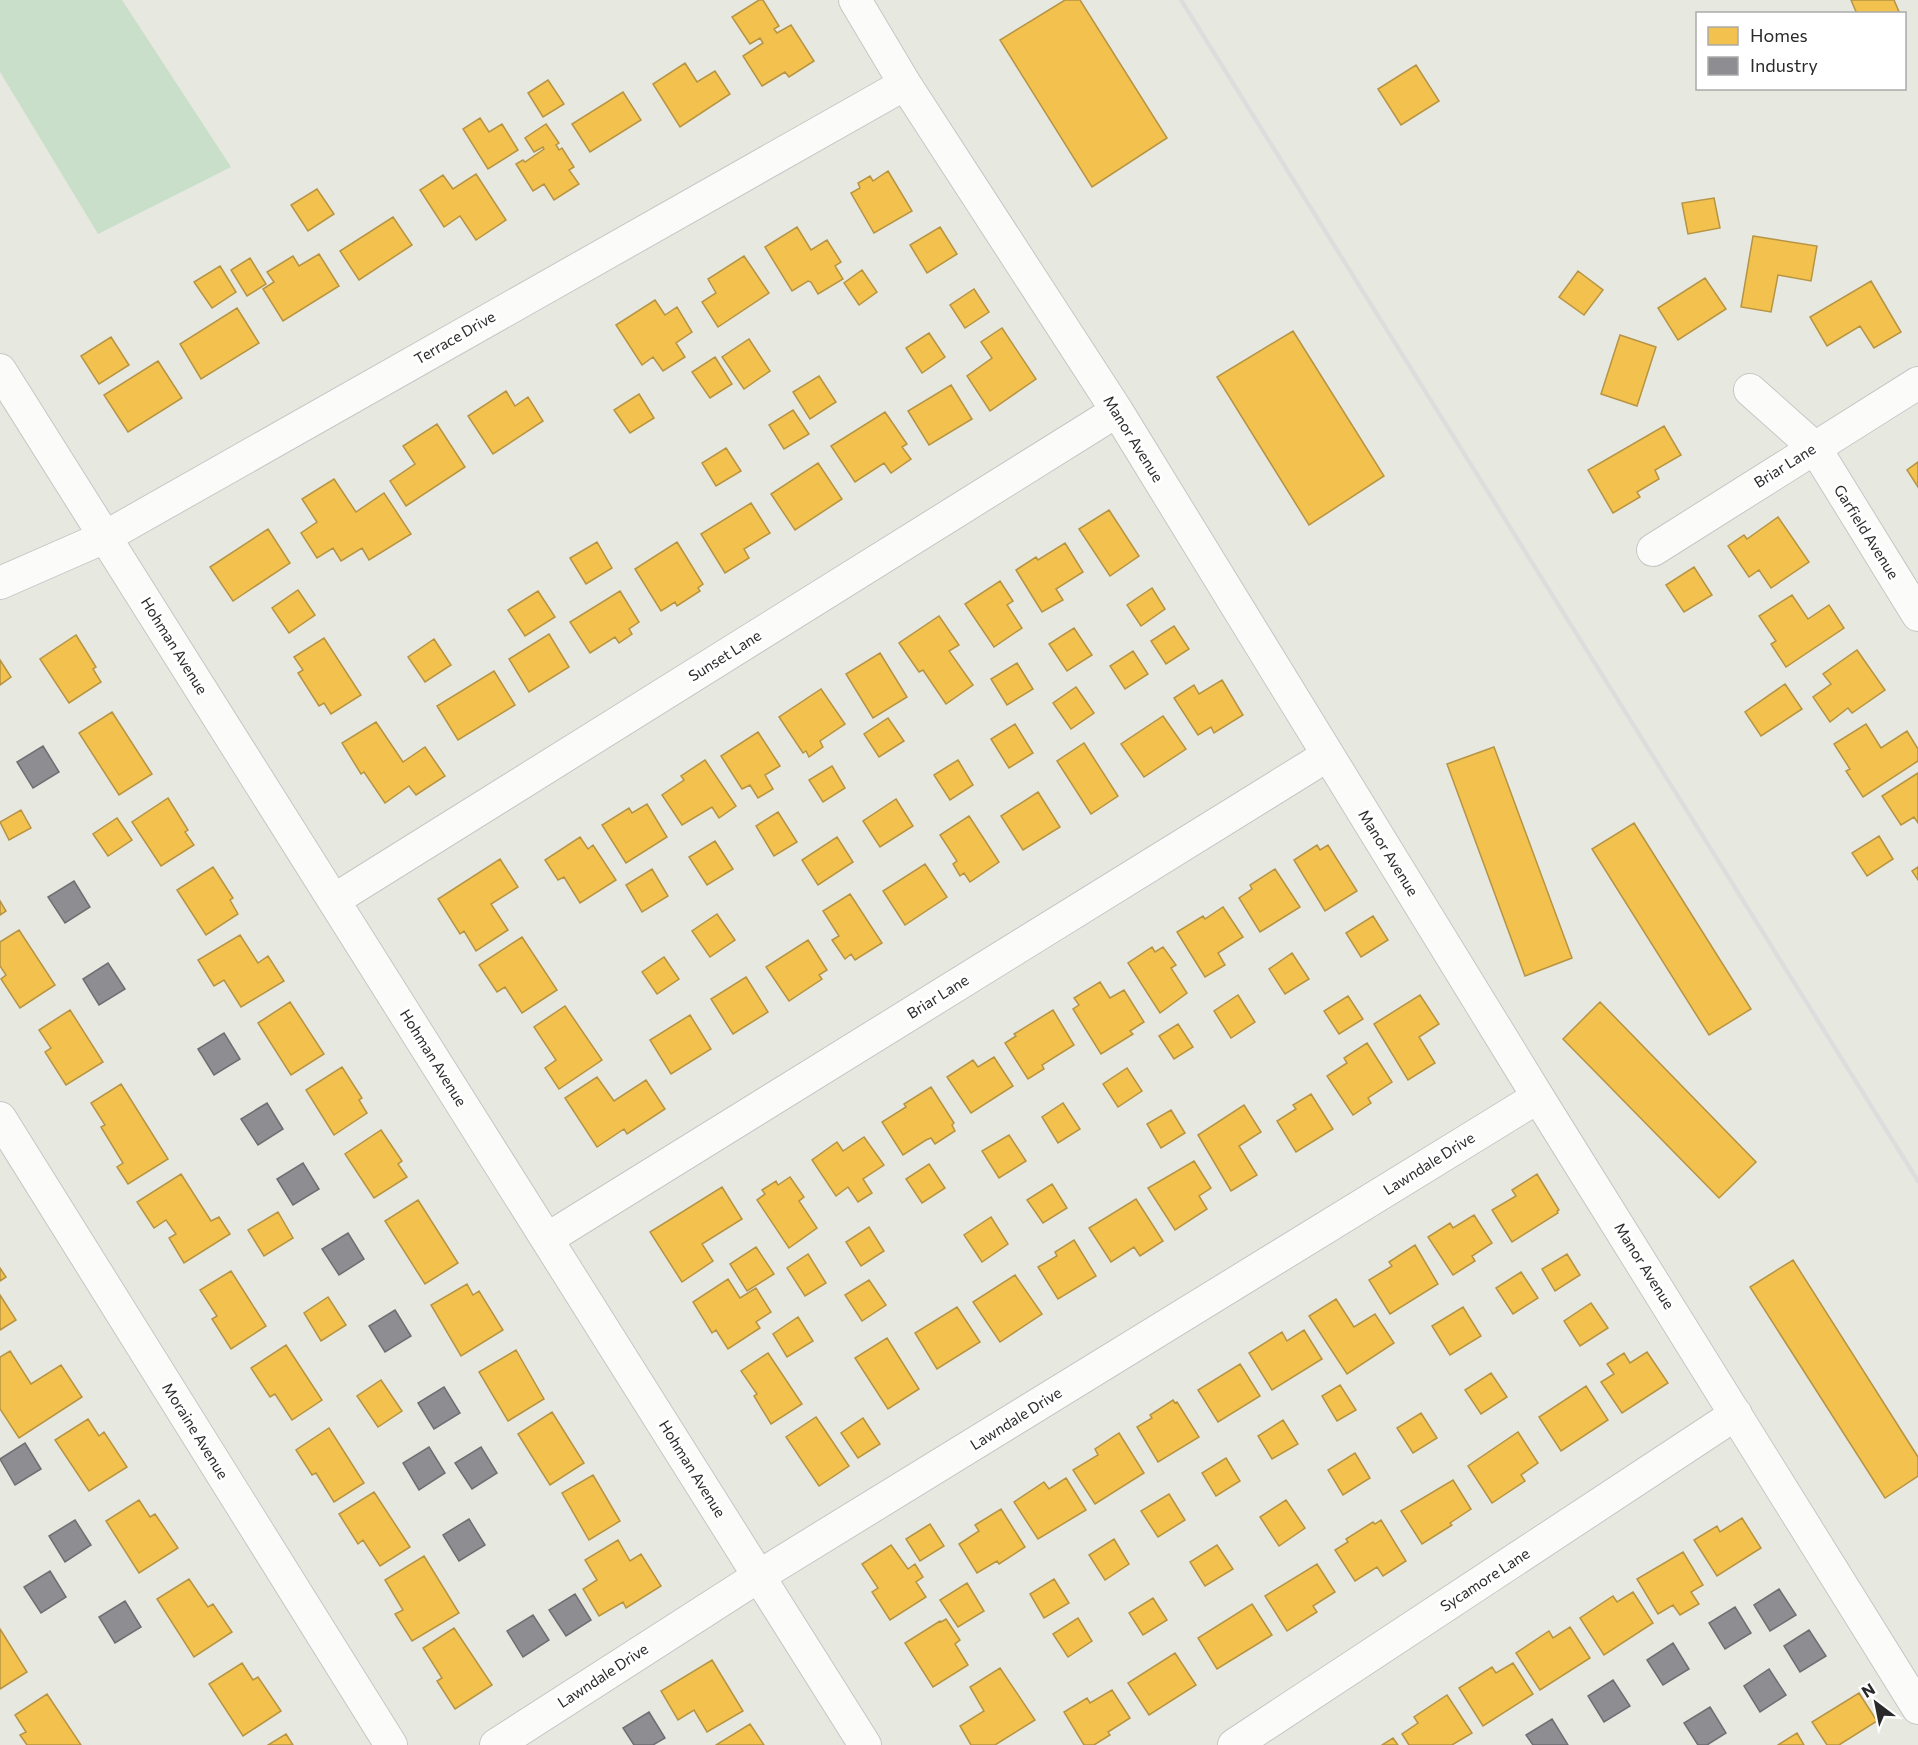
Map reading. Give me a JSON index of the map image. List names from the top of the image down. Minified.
{"streets":{"street":["Terrace Drive","Manor Avenue","Briar Lane","Garfield Avenue","Hohman Avenue","Sunset Lane","Lawndale Drive","Moraine Avenue","Sycamore Lane"]},"crossings":[["Terrace Drive","Manor Avenue"],["Terrace Drive","Hohman Avenue"],["Manor Avenue","Briar Lane"],["Manor Avenue","Sunset Lane"],["Manor Avenue","Lawndale Drive"],["Manor Avenue","Sycamore Lane"],["Briar Lane","Garfield Avenue"],["Briar Lane","Hohman Avenue"],["Hohman Avenue","Sunset Lane"],["Hohman Avenue","Lawndale Drive"]],"legend":["Homes","Industry"],"north":"top left"}
